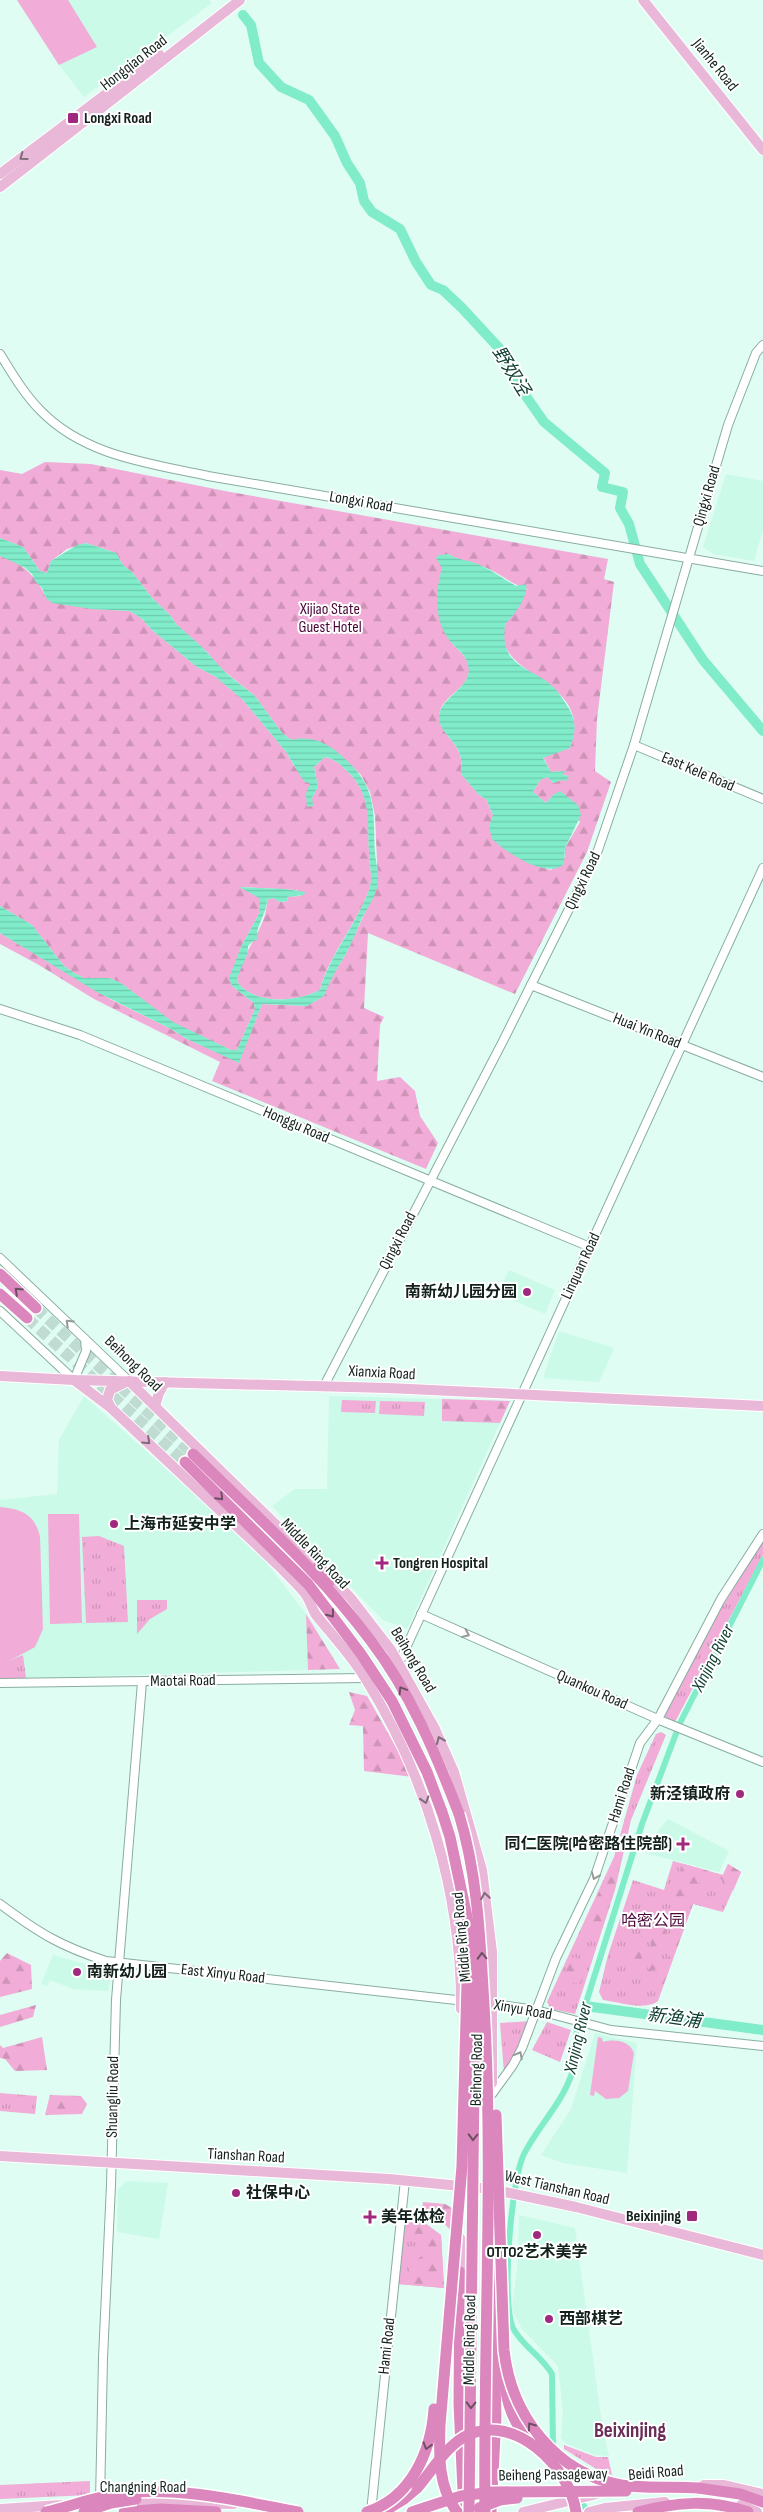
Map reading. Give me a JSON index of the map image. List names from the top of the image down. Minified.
{"streets":{"highway":["Middle Ring Road","Beiheng Passageway"],"main road":["Hongqiao Road","Jianhe Road","Beihong Road","Xianxia Road","Tianshan Road","West Tianshan Road","Beidi Road","Changning Road"],"street":["Qingxi Road","Longxi Road","East Kele Road","Huai Yin Road","Honggu Road","Linquan Road","Maotai Road","Quankou Road","Hami Road","East Xinyu Road","Xinyu Road","Shuangliu Road"]},"crossings":[["Qingxi Road","Longxi Road"],["Qingxi Road","East Kele Road"],["Qingxi Road","Huai Yin Road"],["Qingxi Road","Honggu Road"],["Qingxi Road","Xianxia Road"],["Huai Yin Road","Linquan Road"],["Honggu Road","Linquan Road"],["Linquan Road","Beihong Road"],["Linquan Road","Xianxia Road"],["Linquan Road","Quankou Road"],["Beihong Road","Xianxia Road"],["Beihong Road","Maotai Road"],["Beihong Road","Hami Road"],["Beihong Road","East Xinyu Road"],["Beihong Road","Xinyu Road"],["Beihong Road","Tianshan Road"],["Beihong Road","West Tianshan Road"],["Maotai Road","Shuangliu Road"],["Quankou Road","Hami Road"],["Hami Road","Xinyu Road"],["Hami Road","Tianshan Road"],["East Xinyu Road","Xinyu Road"],["East Xinyu Road","Shuangliu Road"],["Shuangliu Road","Tianshan Road"],["Shuangliu Road","Changning Road"],["Tianshan Road","West Tianshan Road"]],"one_way":["Quankou Road"],"districts":["Beixinjing"],"water":["野奴泾","Xinjing River","新渔浦"],"parks":["Xijiao State Guest Hotel","哈密公园"],"places":{"transit":["Longxi Road","Beixinjing"],"other":["南新幼儿园分园","上海市延安中学","新泾镇政府","南新幼儿园","社保中心","OTTO2艺术美学","西部棋艺"],"health":["Tongren Hospital","同仁医院(哈密路住院部)","美年体检"]}}
